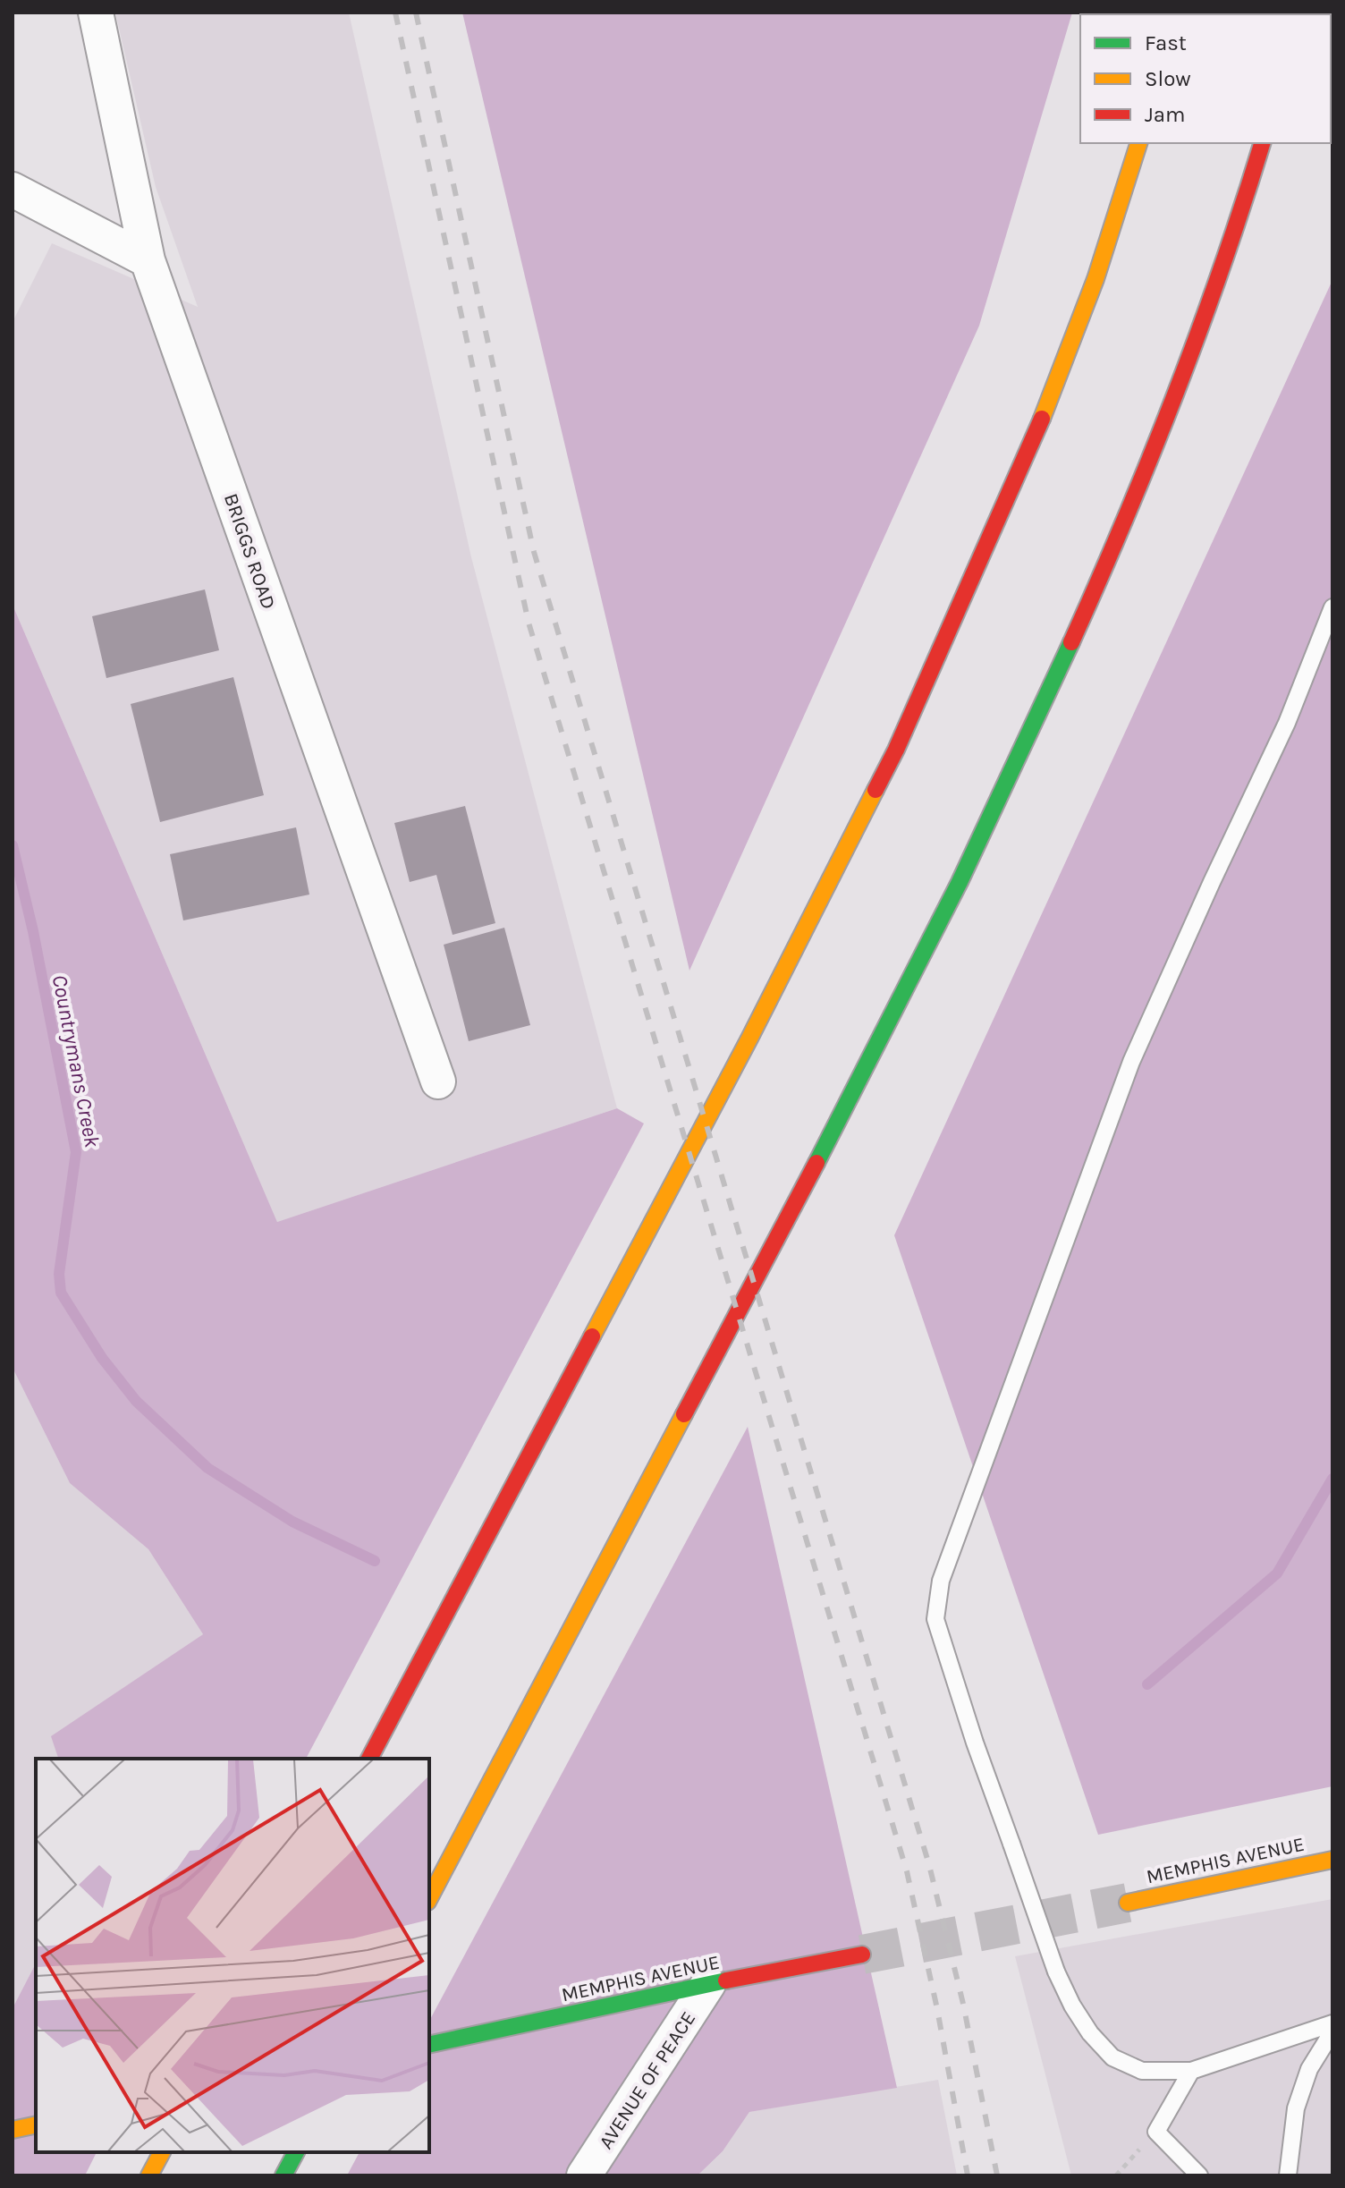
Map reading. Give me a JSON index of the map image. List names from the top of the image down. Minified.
{"streets":{"main road":["MEMPHIS AVENUE"],"street":["BRIGGS ROAD","AVENUE OF PEACE"]},"crossings":[["MEMPHIS AVENUE","AVENUE OF PEACE"]],"water":["Countrymans Creek"],"legend":["Fast","Slow","Jam"]}
